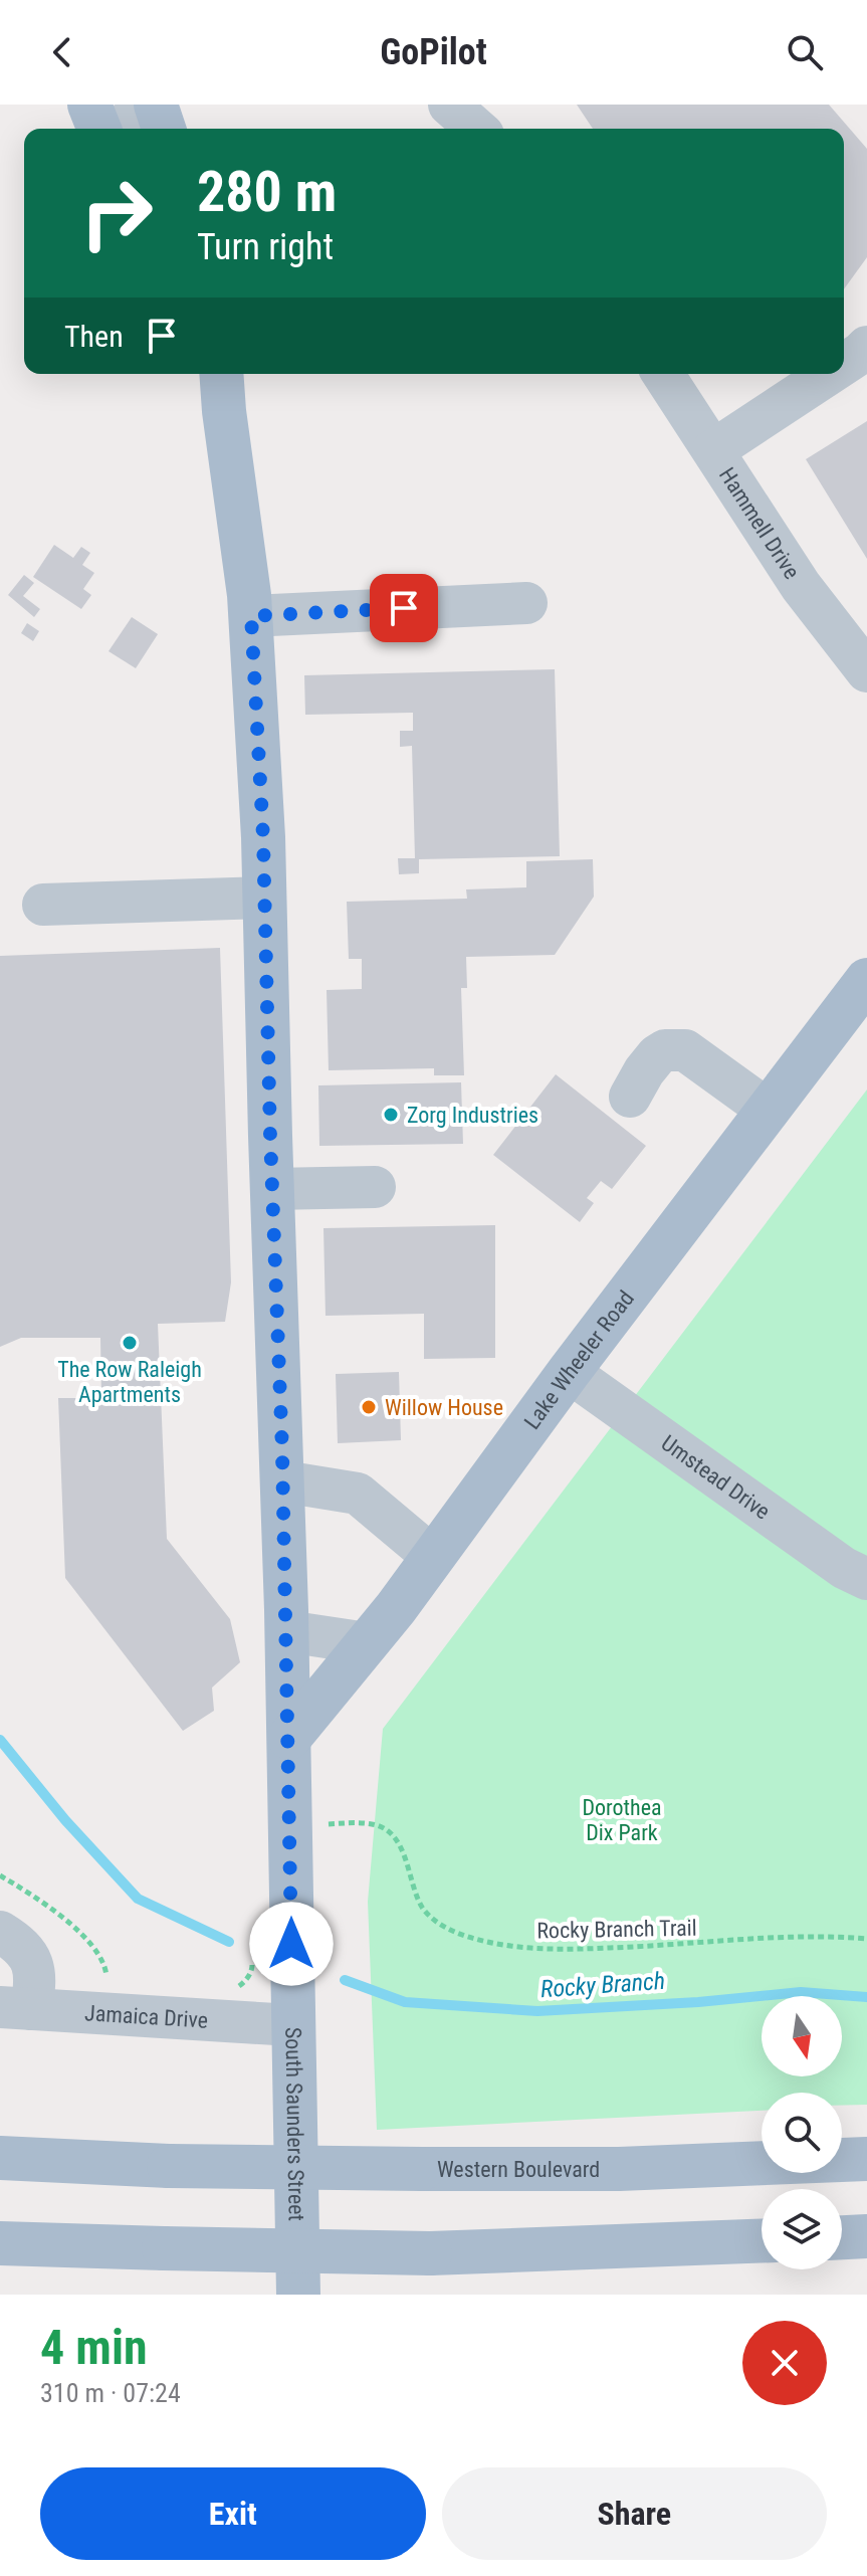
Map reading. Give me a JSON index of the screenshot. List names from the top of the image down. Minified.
{"streets":{"main road":["Lake Wheeler Road","South Saunders Street","Western Boulevard"],"street":["Hammell Drive","Umstead Drive","Jamaica Drive"],"path":["Rocky Branch Trail"]},"crossings":[["Lake Wheeler Road","Umstead Drive"],["Lake Wheeler Road","South Saunders Street"],["Jamaica Drive","South Saunders Street"]],"water":["Rocky Branch"],"parks":["Dorothea Dix Park"],"places":["Zorg Industries","The Row Raleigh Apartments","Willow House"],"north":"bottom","page":{"header":"GoPilot","turn":["280 m","Turn right"],"then":"Then","heading":["4 min","310 m · 07:24"],"buttons":["Exit","Share"]}}
